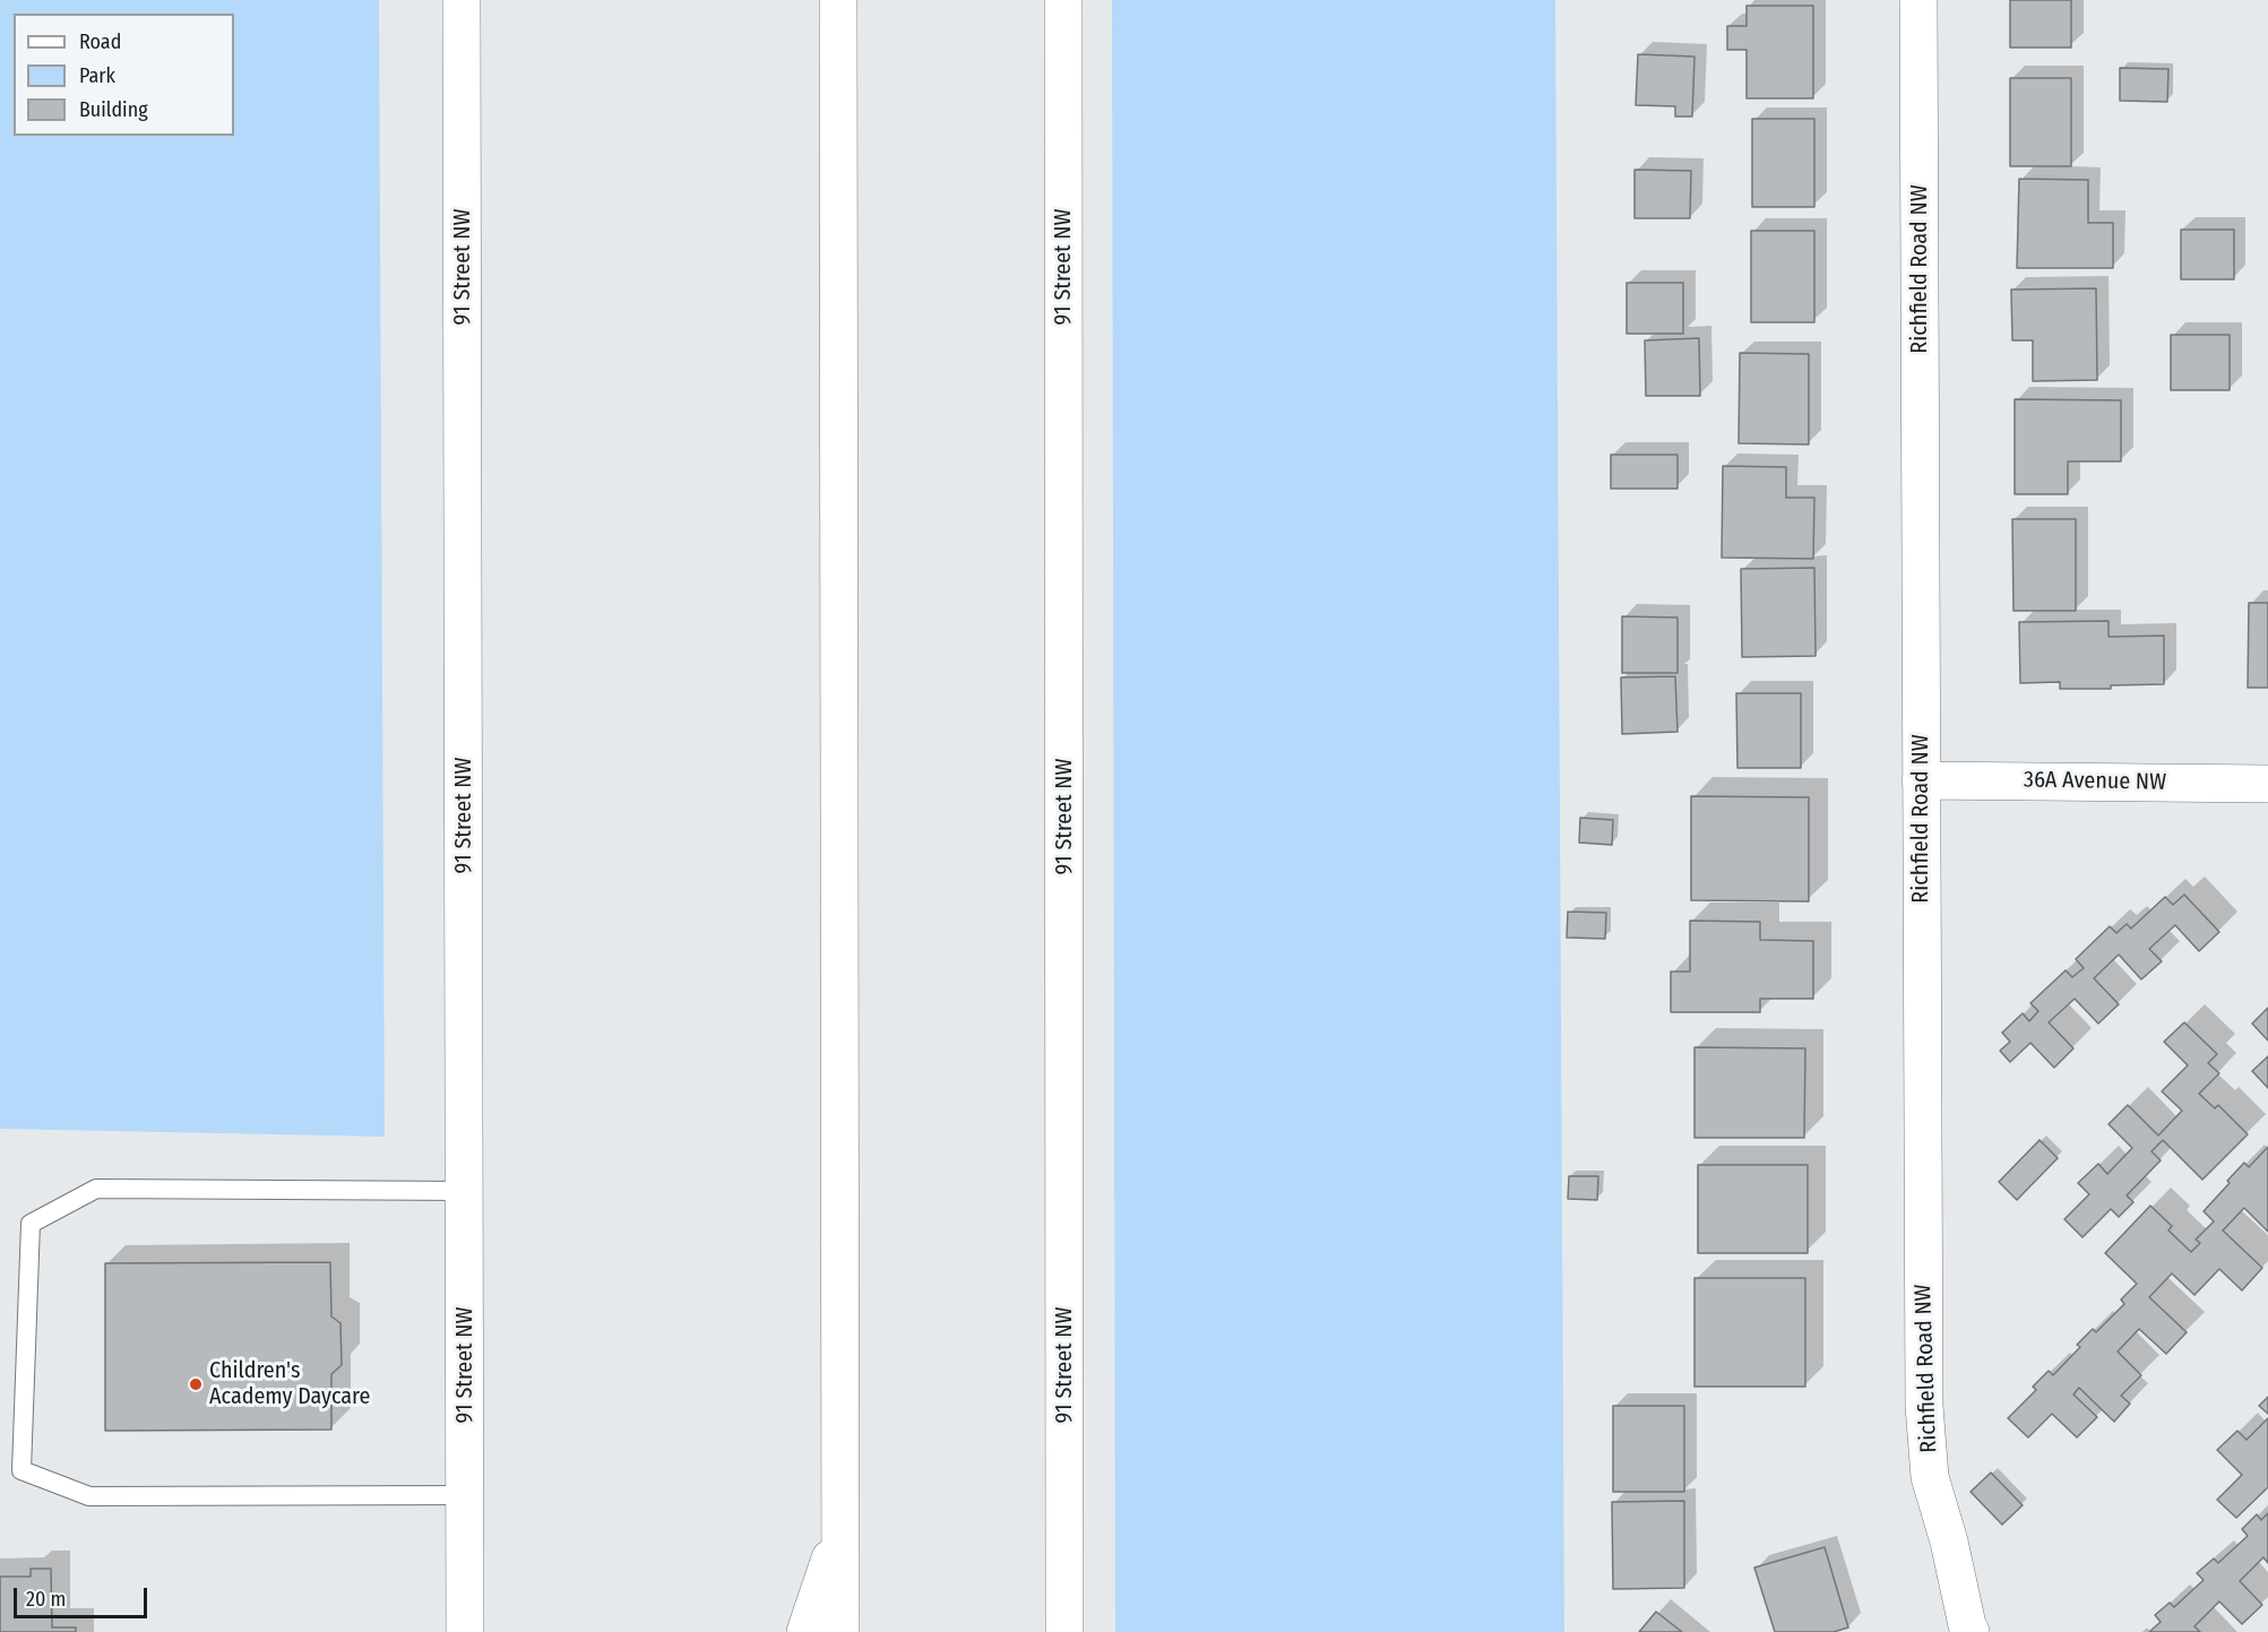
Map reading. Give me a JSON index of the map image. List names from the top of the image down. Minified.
{"streets":{"street":["91 Street NW","Richfield Road NW","36A Avenue NW"]},"crossings":[["Richfield Road NW","36A Avenue NW"]],"places":["Children's Academy Daycare"],"legend":["Road","Park","Building"],"scale_bar":"20 m"}
